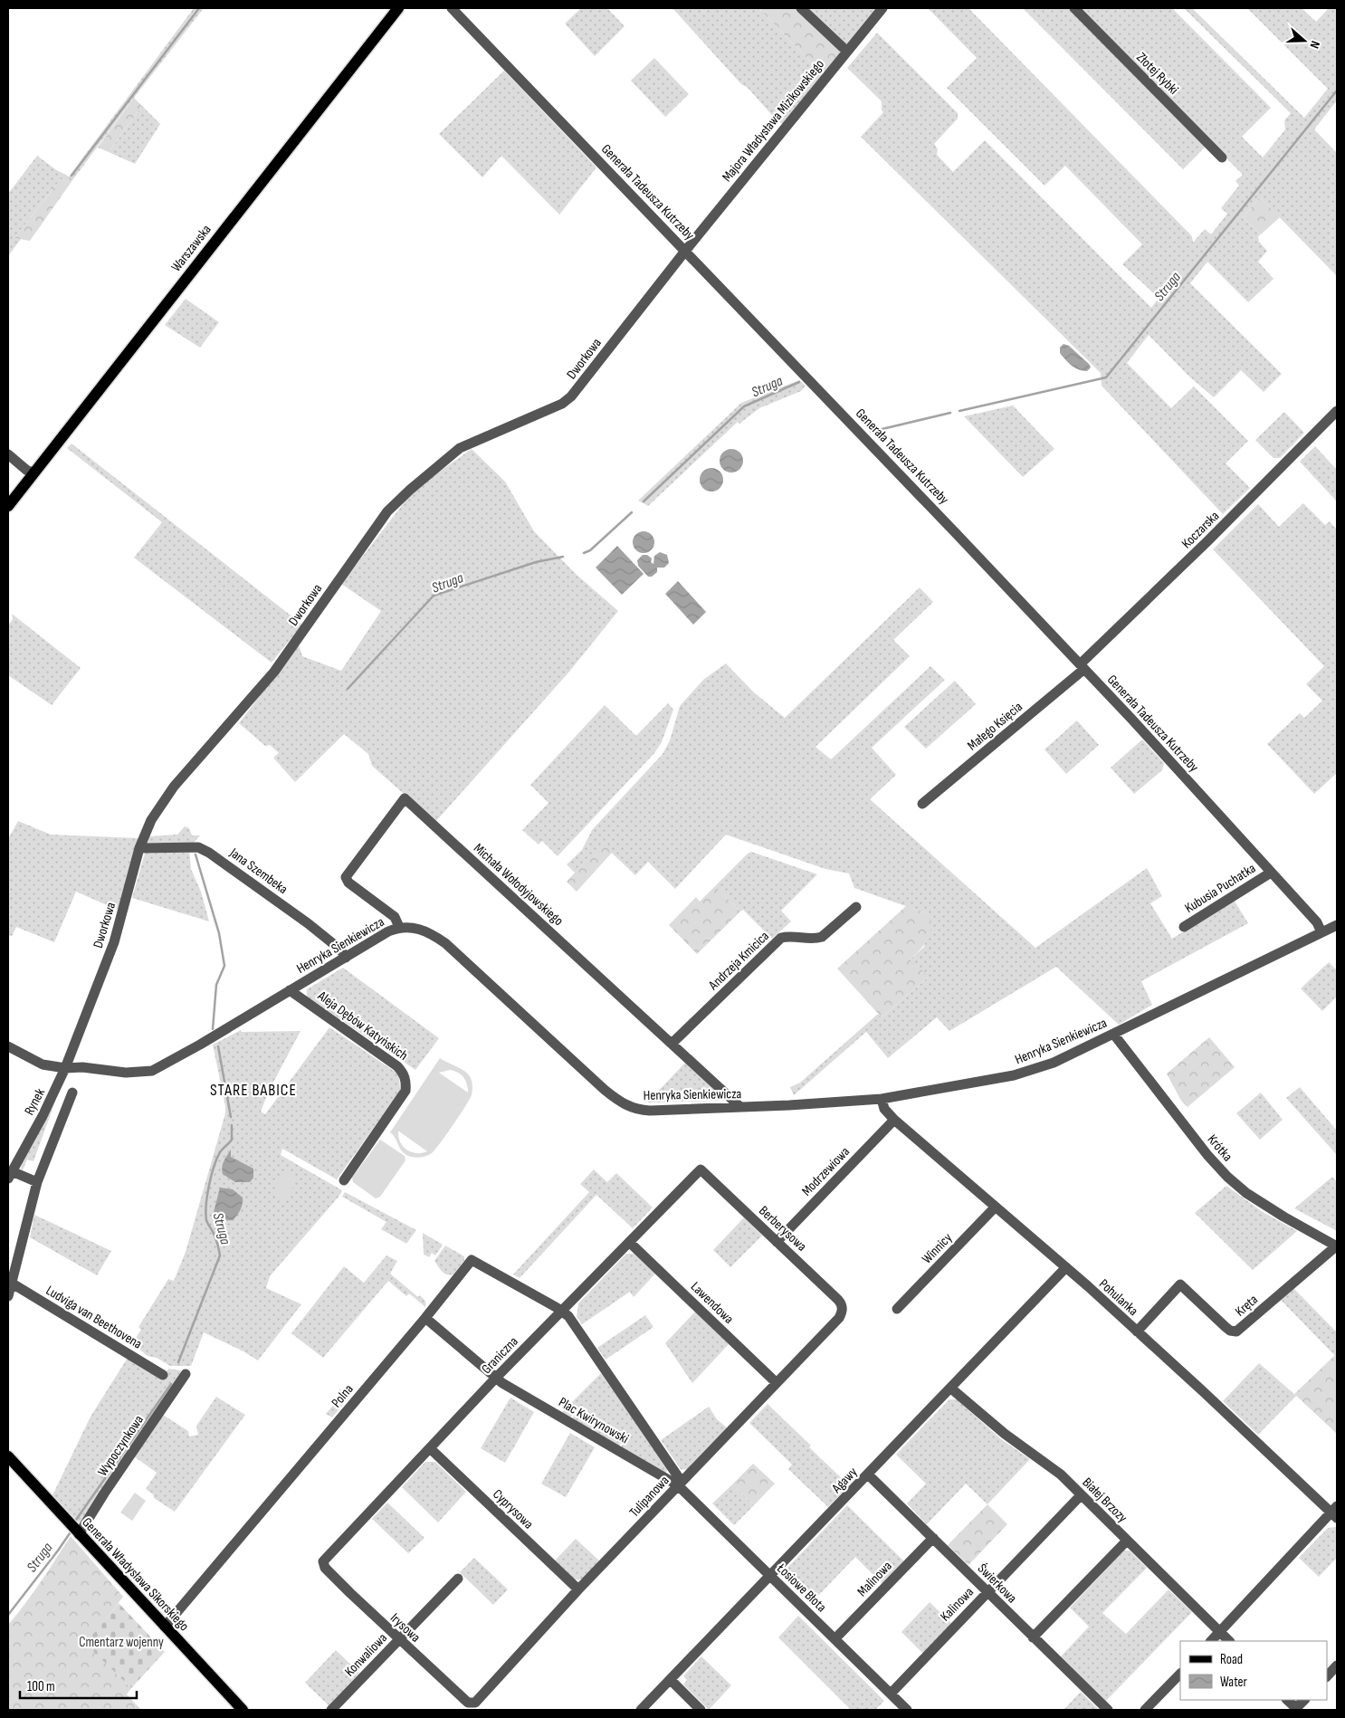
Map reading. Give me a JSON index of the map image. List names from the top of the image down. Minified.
{"streets":{"main road":["Warszawska","Generała Władysława Sikorskiego"],"street":["Złotej Rybki","Majora Władysława Mizikowskiego","Generała Tadeusza Kutrzeby","Dworkowa","Koczarska","Małego Księcia","Jana Szembeka","Michała Wołodyjowskiego","Kubusia Puchatka","Henryka Sienkiewicza","Andrzeja Kmicica","Aleja Dębów Katyńskich","Rynek","Krótka","Modrzewiowa","Berberysowa","Winnicy","Pohulanka","Lawendowa","Kręta","Ludviga van Beethovena","Graniczna","Polna","Plac Kwirynowski","Wypoczynkowa","Agawy","Tulipanowa","Białej Brzozy","Cyprysowa","Malinowa","Świerkowa","Łosiowe Błota","Kalinowa","Irysowa","Konwaliowa"]},"crossings":[["Majora Władysława Mizikowskiego","Generała Tadeusza Kutrzeby"],["Majora Władysława Mizikowskiego","Dworkowa"],["Generała Tadeusza Kutrzeby","Dworkowa"],["Generała Tadeusza Kutrzeby","Koczarska"],["Generała Tadeusza Kutrzeby","Małego Księcia"],["Generała Tadeusza Kutrzeby","Kubusia Puchatka"],["Generała Tadeusza Kutrzeby","Henryka Sienkiewicza"],["Dworkowa","Jana Szembeka"],["Dworkowa","Henryka Sienkiewicza"],["Dworkowa","Rynek"],["Koczarska","Małego Księcia"],["Jana Szembeka","Henryka Sienkiewicza"],["Michała Wołodyjowskiego","Henryka Sienkiewicza"],["Michała Wołodyjowskiego","Andrzeja Kmicica"],["Henryka Sienkiewicza","Aleja Dębów Katyńskich"],["Henryka Sienkiewicza","Rynek"],["Henryka Sienkiewicza","Krótka"],["Henryka Sienkiewicza","Pohulanka"],["Krótka","Kręta"],["Modrzewiowa","Berberysowa"],["Modrzewiowa","Pohulanka"],["Berberysowa","Graniczna"],["Berberysowa","Tulipanowa"],["Winnicy","Pohulanka"],["Pohulanka","Kręta"],["Pohulanka","Agawy"],["Lawendowa","Graniczna"],["Lawendowa","Tulipanowa"],["Graniczna","Polna"],["Graniczna","Plac Kwirynowski"],["Graniczna","Cyprysowa"],["Graniczna","Irysowa"],["Polna","Plac Kwirynowski"],["Polna","Generała Władysława Sikorskiego"],["Plac Kwirynowski","Tulipanowa"],["Plac Kwirynowski","Łosiowe Błota"],["Wypoczynkowa","Generała Władysława Sikorskiego"],["Agawy","Białej Brzozy"],["Agawy","Świerkowa"],["Agawy","Łosiowe Błota"],["Tulipanowa","Cyprysowa"],["Tulipanowa","Łosiowe Błota"],["Tulipanowa","Irysowa"],["Białej Brzozy","Kalinowa"],["Malinowa","Świerkowa"],["Malinowa","Łosiowe Błota"],["Świerkowa","Kalinowa"],["Łosiowe Błota","Kalinowa"],["Irysowa","Konwaliowa"]],"districts":["STARE BABICE"],"water":["Struga"],"parks":["Cmentarz wojenny"],"legend":["Road","Water"],"scale_bar":"100 m","north":"right"}
